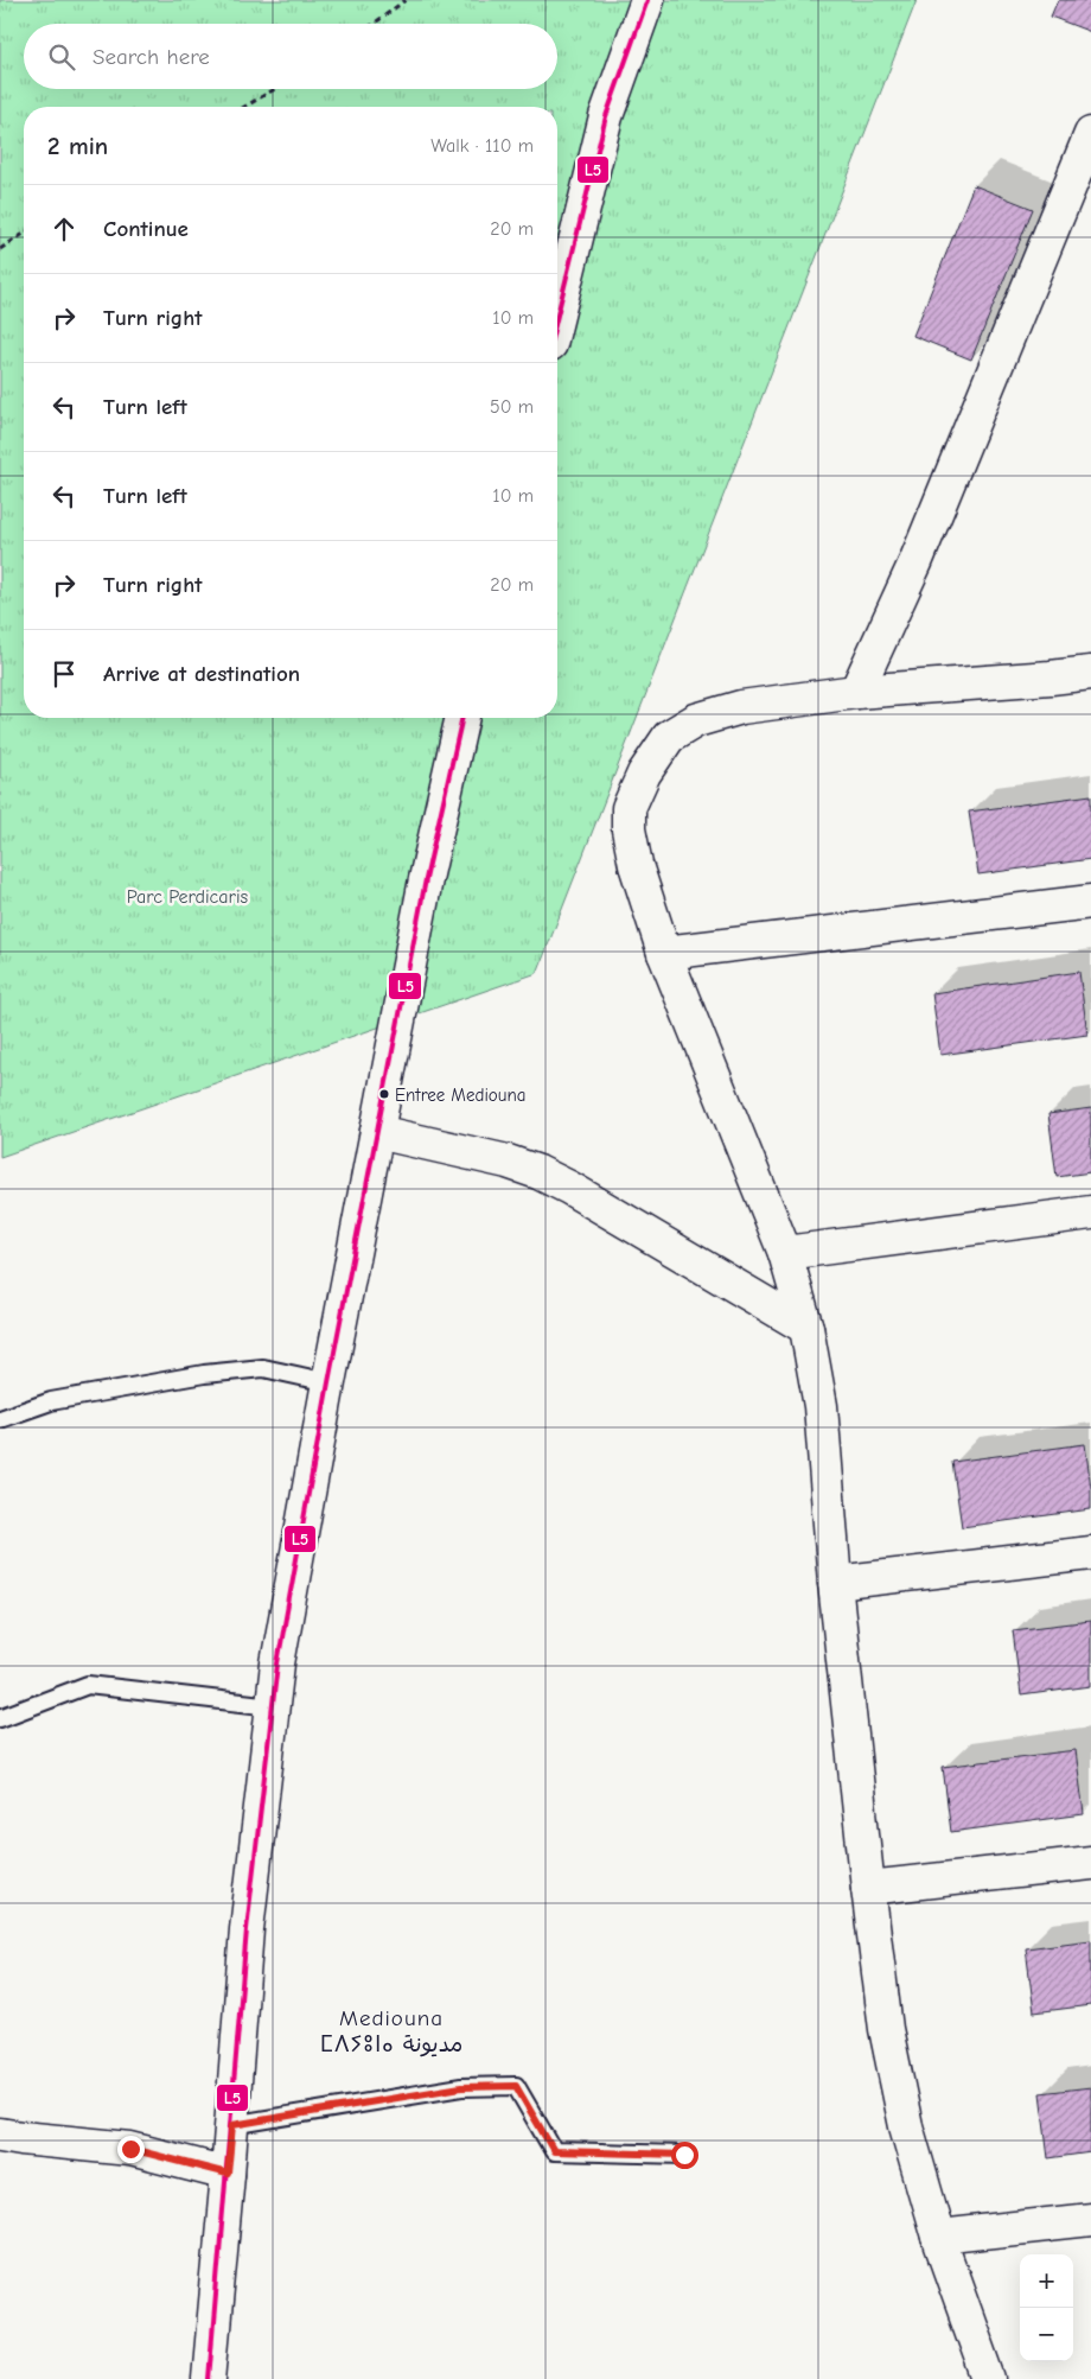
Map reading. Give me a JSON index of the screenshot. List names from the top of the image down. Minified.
{"districts":["Mediouna ⵎⴷⵢⵓⵏⴰ مديونة"],"parks":["Parc Perdicaris"],"places":["Entree Mediouna"],"lines":["transit line L5"],"page":{"search":"Search here","heading":["2 min","Walk · 110 m"],"list":[["Continue","20 m"],["Turn right","10 m"],["Turn left","50 m"],["Turn left","10 m"],["Turn right","20 m"],"Arrive at destination"],"map_buttons":["+","−"]}}
